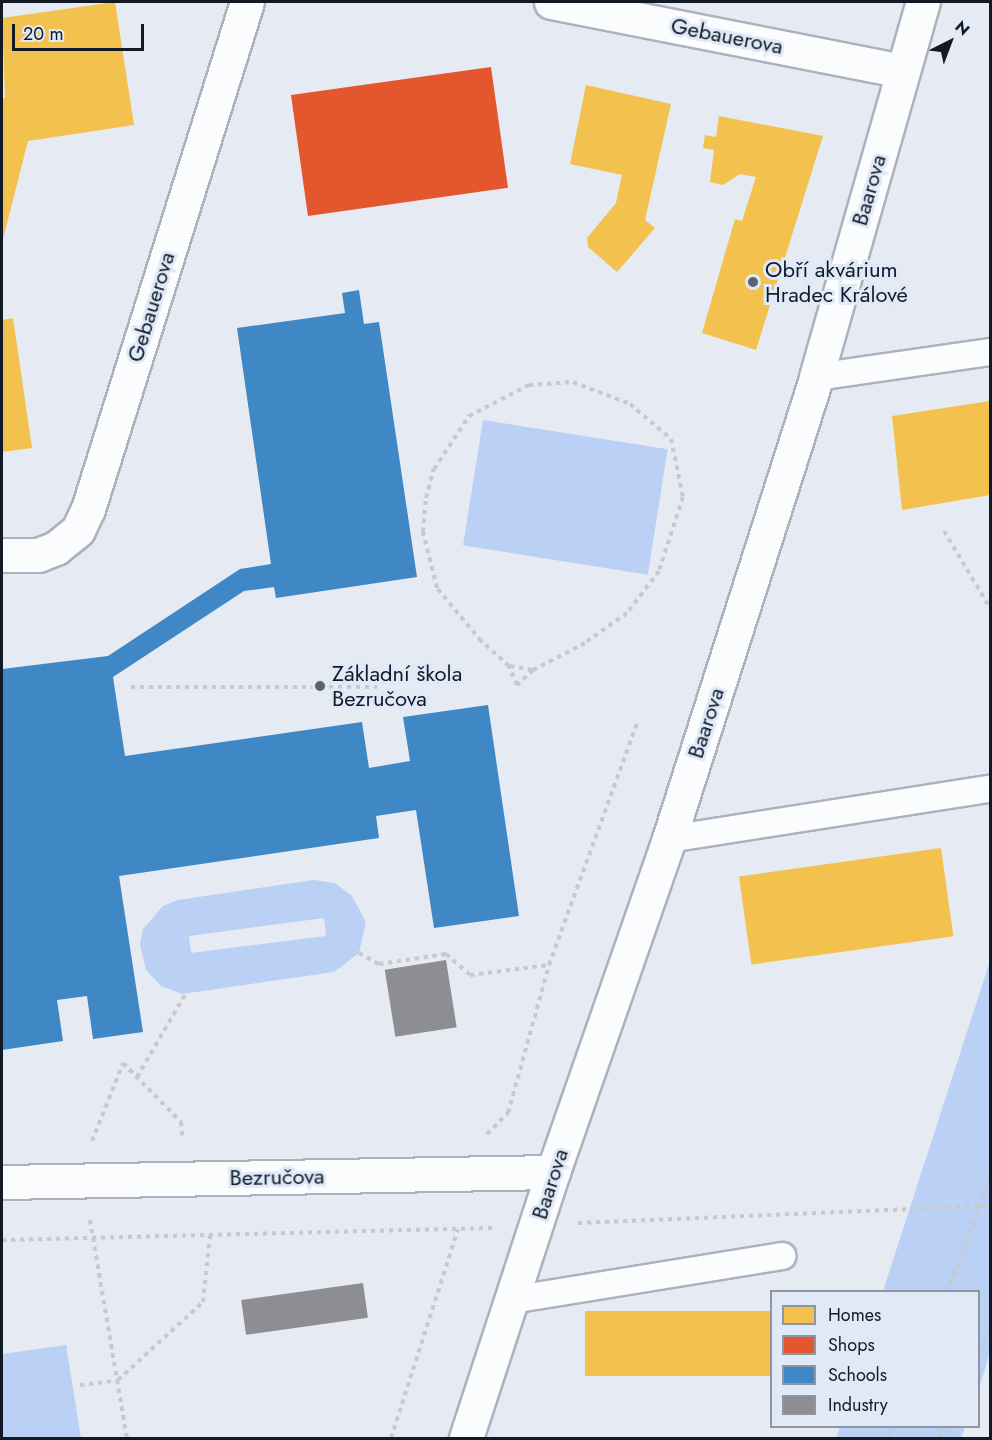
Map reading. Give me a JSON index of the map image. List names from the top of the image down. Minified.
{"streets":{"street":["Gebauerova","Baarova","Bezručova"]},"crossings":[["Gebauerova","Baarova"],["Baarova","Bezručova"]],"places":["Obří akvárium Hradec Králové","Základní škola Bezručova"],"legend":["Homes","Shops","Schools","Industry"],"scale_bar":"20 m","north":"top right"}
